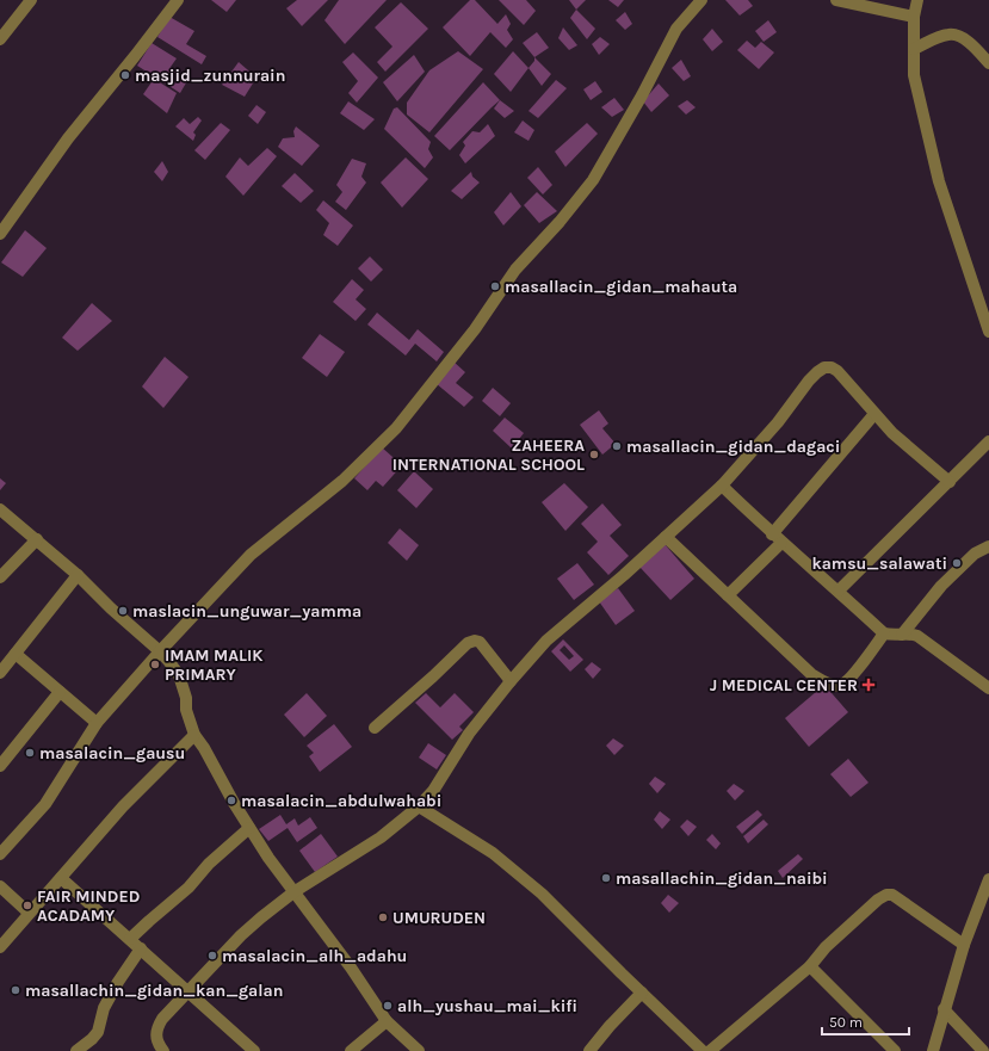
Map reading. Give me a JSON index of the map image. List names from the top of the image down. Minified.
{"places":{"other":["masjid_zunnurain","masallacin_gidan_mahauta","masallacin_gidan_dagaci","ZAHEERA INTERNATIONAL SCHOOL","kamsu_salawati","maslacin_unguwar_yamma","IMAM MALIK PRIMARY","masalacin_gausu","masalacin_abdulwahabi","masallachin_gidan_naibi","FAIR MINDED ACADAMY","UMURUDEN","masalacin_alh_adahu","masallachin_gidan_kan_galan","alh_yushau_mai_kifi"],"health":["J MEDICAL CENTER"]},"scale_bar":"50 m"}
